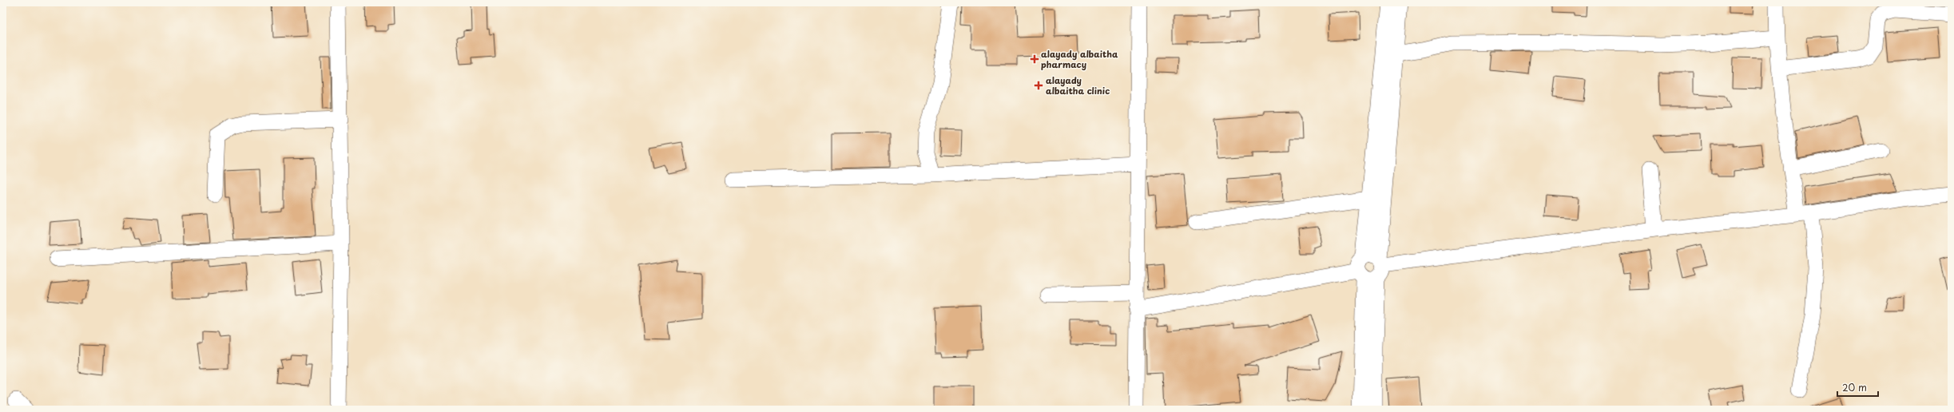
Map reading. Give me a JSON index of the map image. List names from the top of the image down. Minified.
{"places":{"health":["alayady albaitha pharmacy","alayady albaitha clinic"]},"scale_bar":"20 m"}
